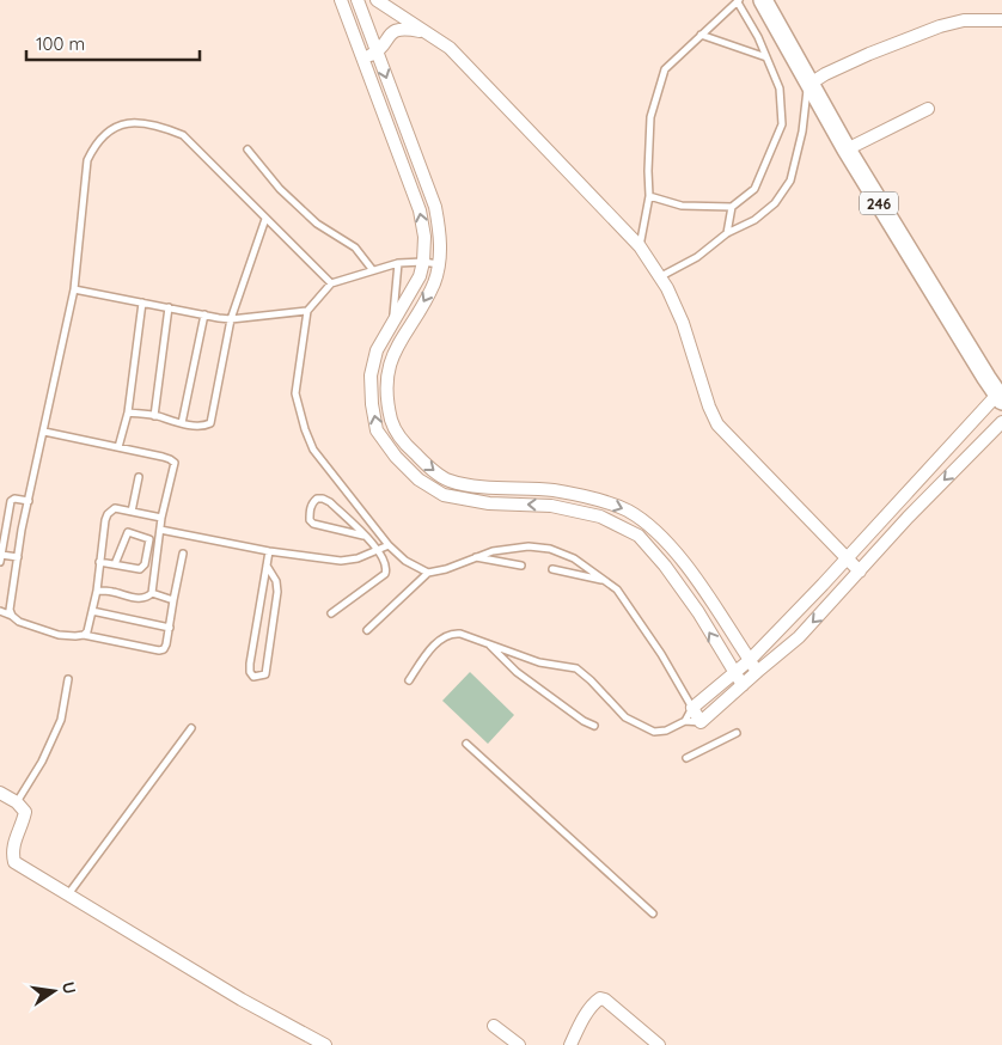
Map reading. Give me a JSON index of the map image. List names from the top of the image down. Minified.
{"streets":{"main road":["246"]},"scale_bar":"100 m","north":"right"}
